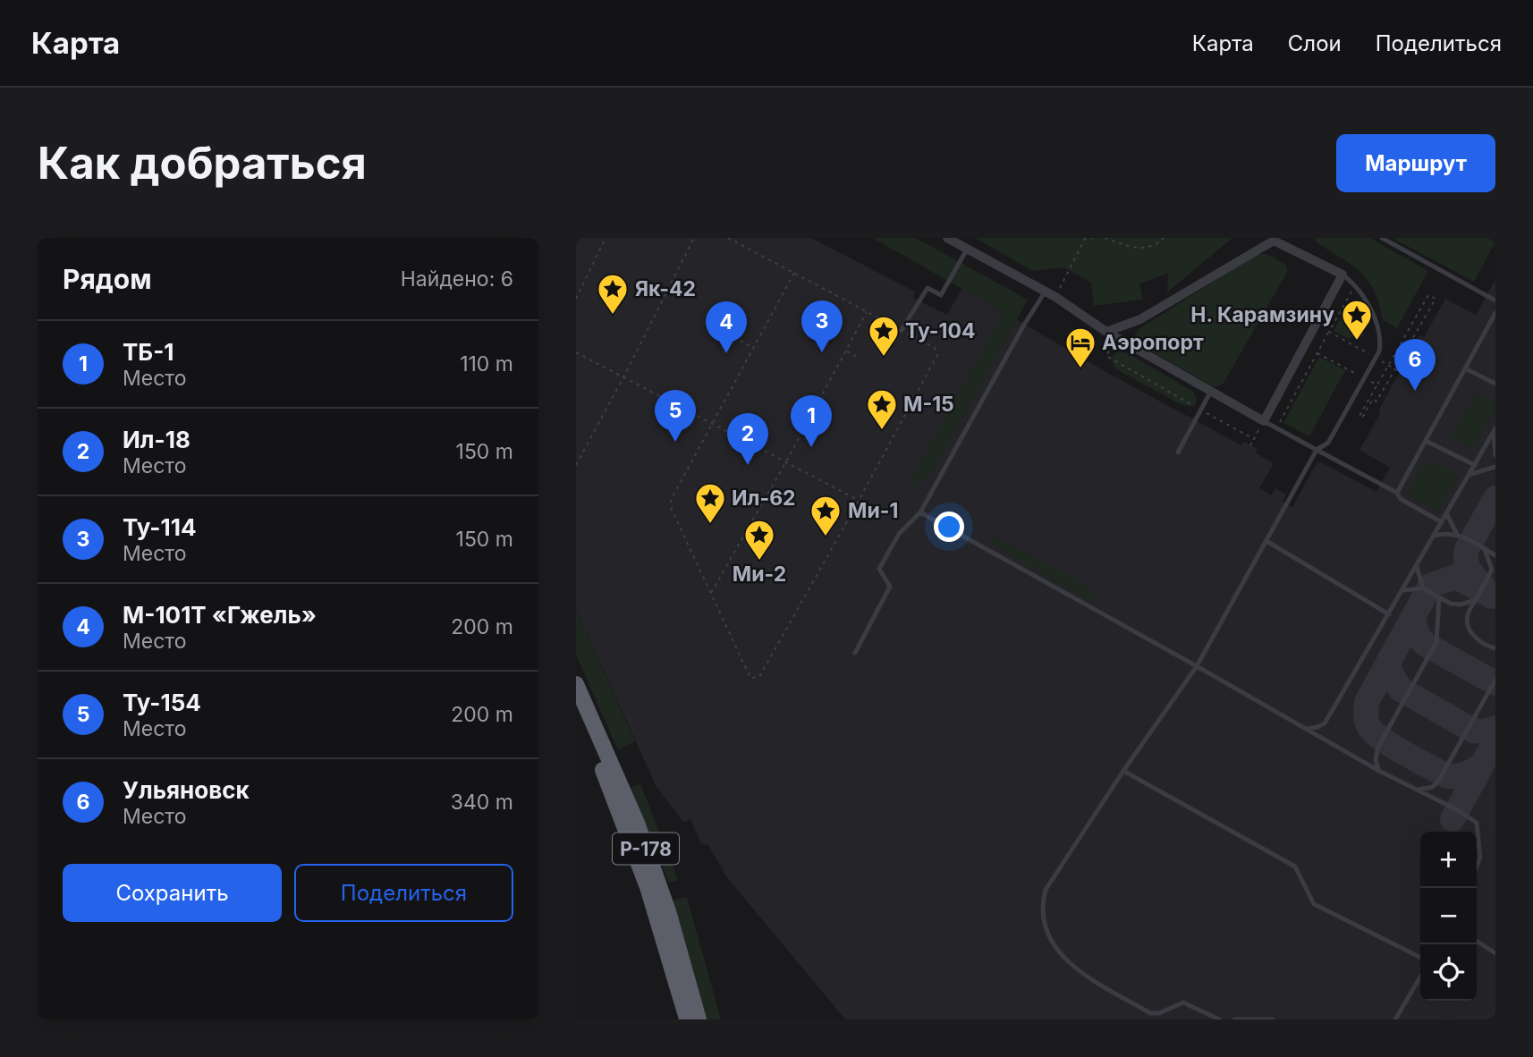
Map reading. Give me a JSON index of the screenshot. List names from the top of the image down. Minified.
{"streets":{"highway":["Р-178"]},"places":{"place":["Як-42","Н. Карамзину","Ту-104","М-15","Ил-62","Ми-1","Ми-2"],"hotel":["Аэропорт"]},"page":{"header":"Карта","nav":["Карта","Слои","Поделиться"],"buttons":["Маршрут",["Сохранить","Поделиться"]],"title":"Как добраться","heading":["Рядом","Найдено: 6"],"pins":["3","4","6","5","1","2"],"list":[{"mark":"1","name":"ТБ-1","note":"Место","value":"110 m"},{"mark":"2","name":"Ил-18","note":"Место","value":"150 m"},{"mark":"3","name":"Ту-114","note":"Место","value":"150 m"},{"mark":"4","name":"М-101Т «Гжель»","note":"Место","value":"200 m"},{"mark":"5","name":"Ту-154","note":"Место","value":"200 m"},{"mark":"6","name":"Ульяновск","note":"Место","value":"340 m"}],"map_buttons":["+","−"]}}
